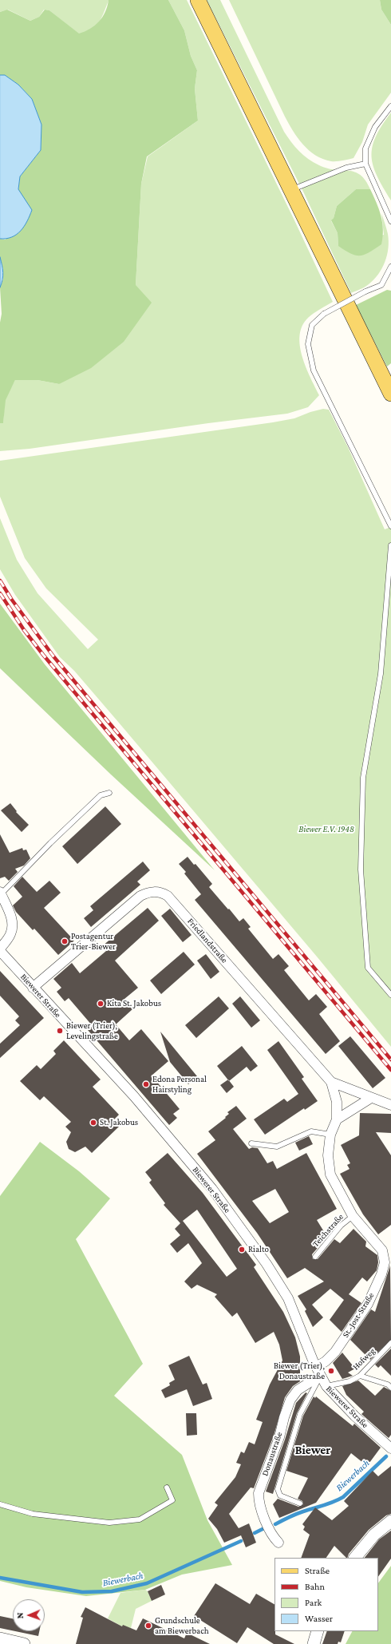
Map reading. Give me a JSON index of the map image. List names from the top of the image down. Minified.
{"streets":{"street":["Friedlandstraße","Biewerer Straße","St.-Jost-Straße","Donaustraße"],"lane":["Teichstraße","Hofweg"]},"crossings":[["Friedlandstraße","Biewerer Straße"],["Friedlandstraße","St.-Jost-Straße"],["Biewerer Straße","St.-Jost-Straße"],["Biewerer Straße","Hofweg"],["Biewerer Straße","Donaustraße"],["Teichstraße","St.-Jost-Straße"],["St.-Jost-Straße","Donaustraße"]],"districts":["Biewer"],"water":["Biewerbach"],"parks":["Biewer E.V. 1948"],"places":["Postagentur Trier-Biewer","Kita St. Jakobus","Biewer (Trier), Levelingstraße","Edona Personal Hairstyling","St. Jakobus","Rialto","Biewer (Trier), Donaustraße","Grundschule am Biewerbach"],"legend":["Straße","Bahn","Park","Wasser"],"north":"left"}
